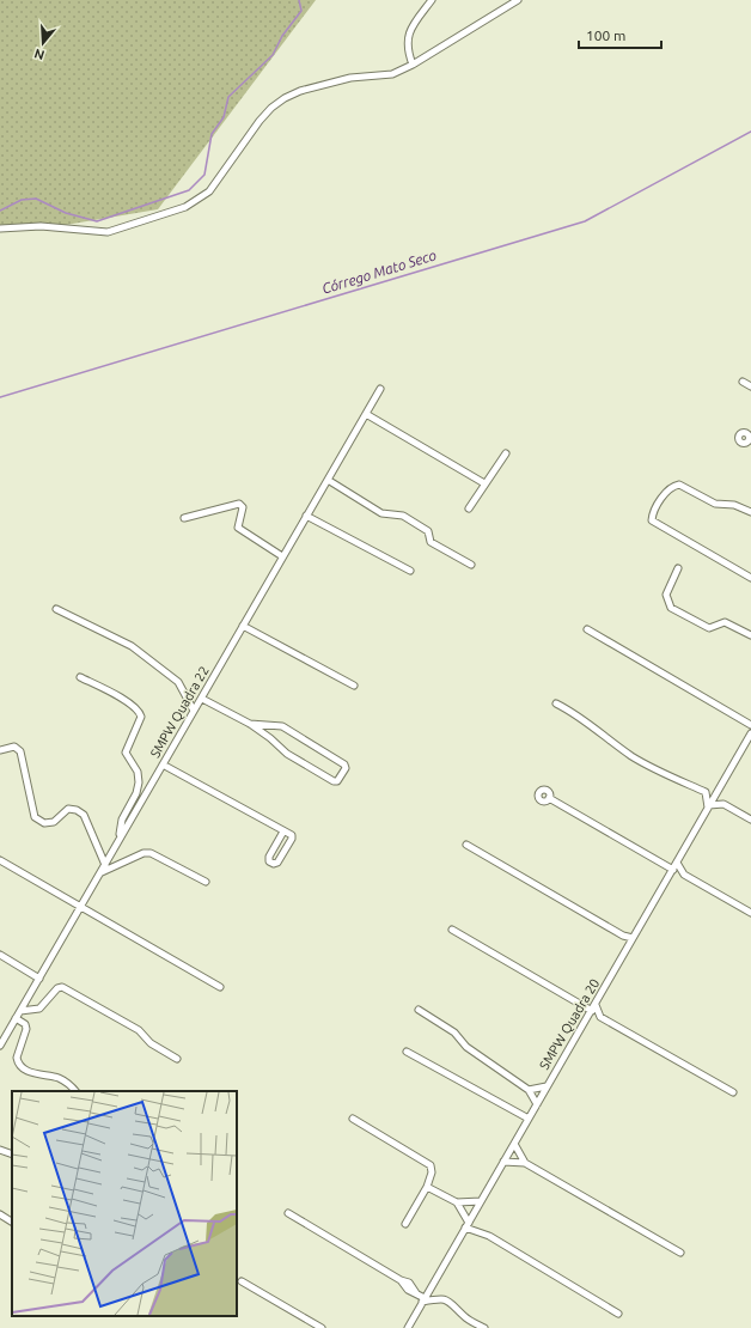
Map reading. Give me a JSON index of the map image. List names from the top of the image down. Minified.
{"streets":{"street":["SMPW Quadra 22","SMPW Quadra 20"]},"water":["Córrego Mato Seco"],"scale_bar":"100 m","north":"bottom"}
